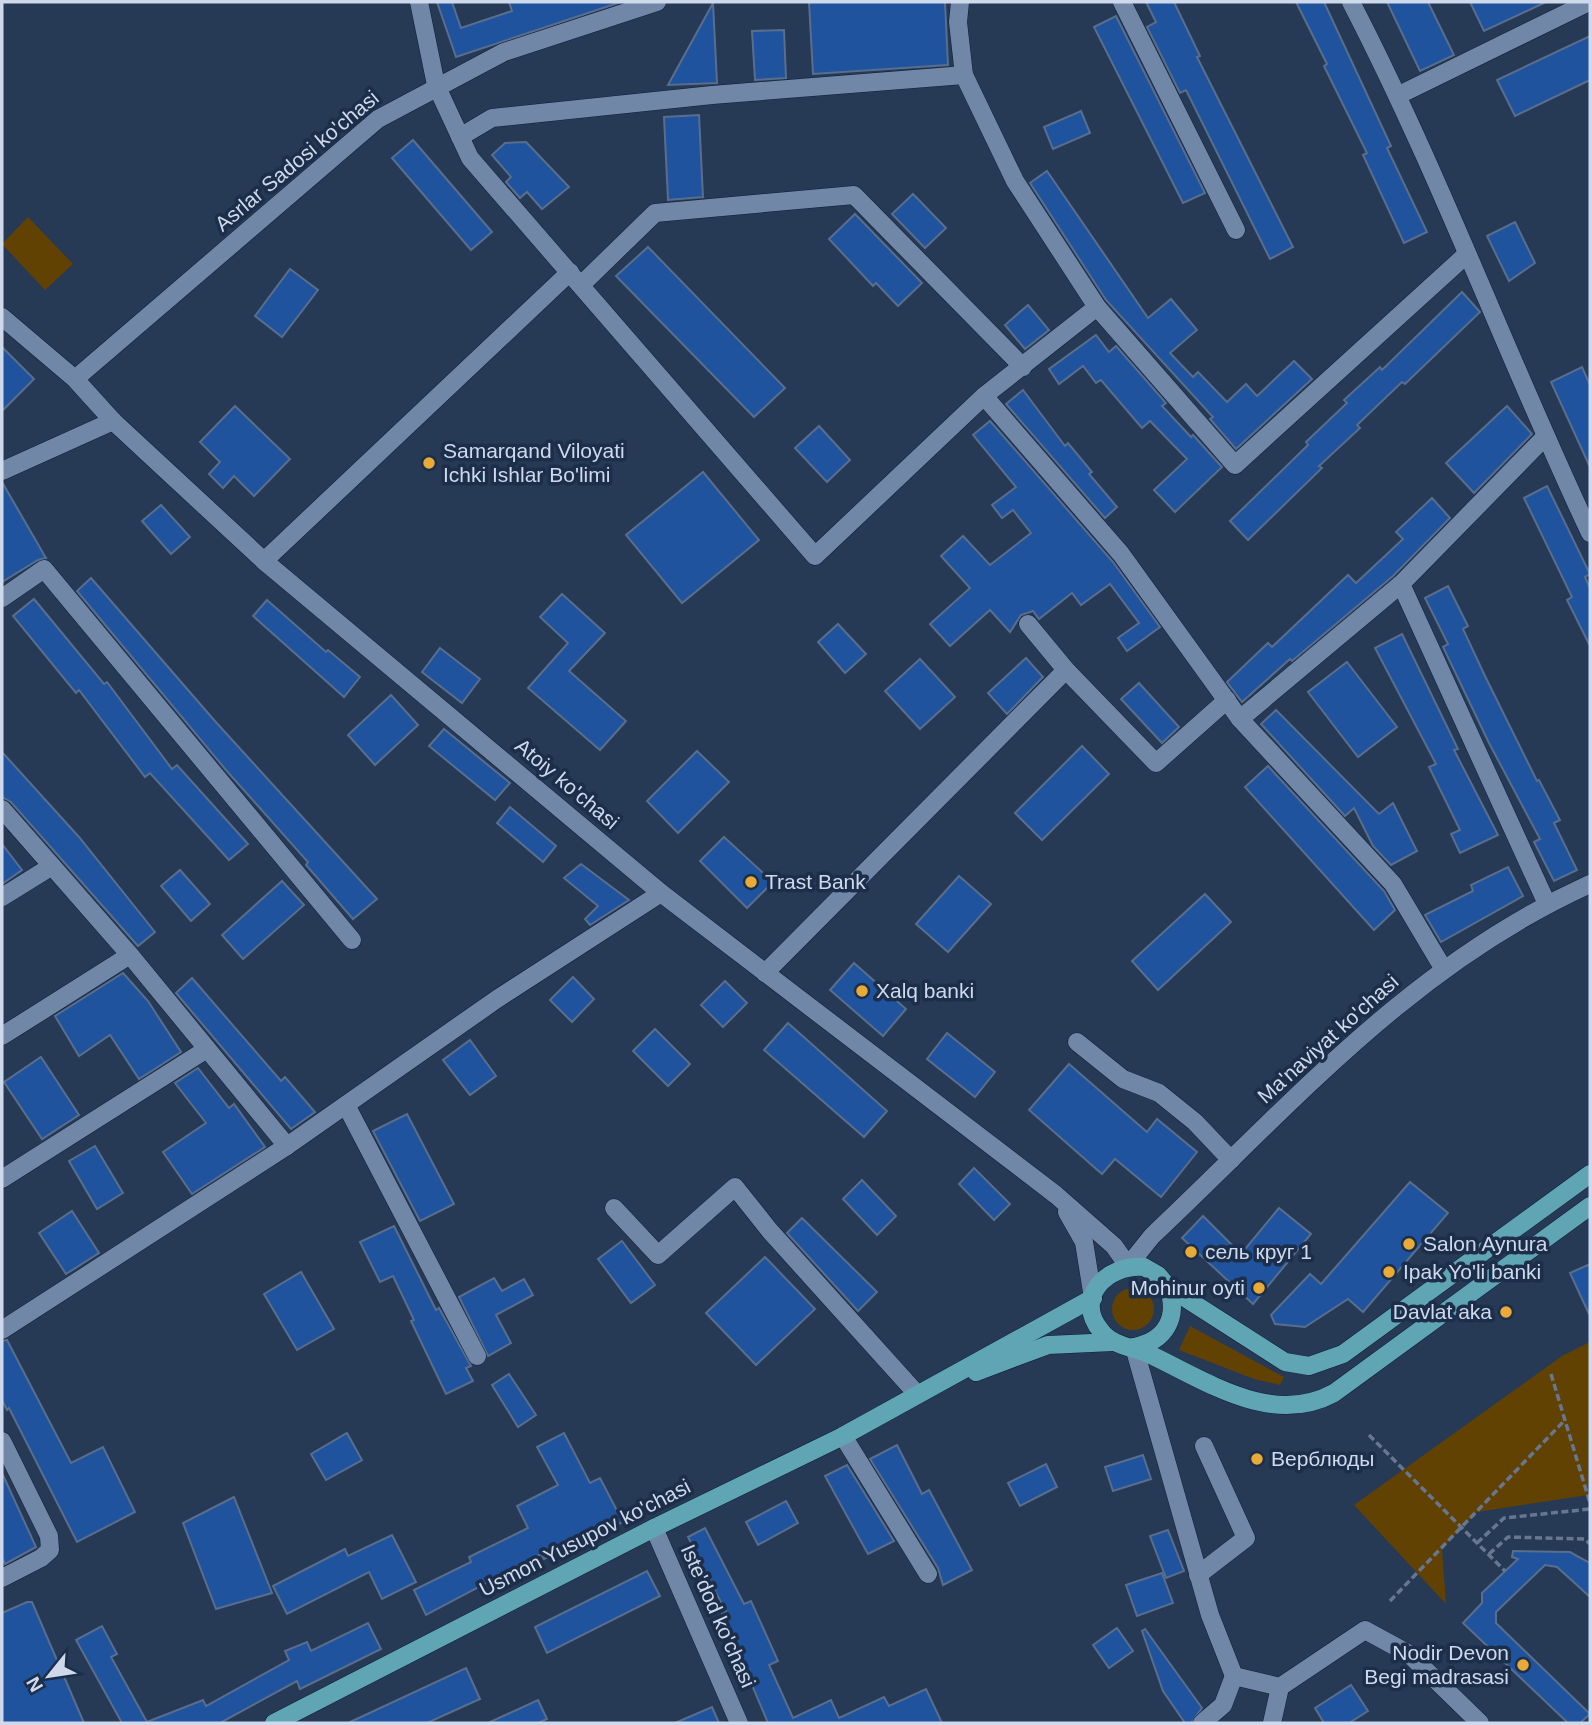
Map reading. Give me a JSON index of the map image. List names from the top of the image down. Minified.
{"streets":{"main road":["Usmon Yusupov ko'chasi"],"street":["Asrlar Sadosi ko'chasi","Atoiy ko'chasi","Ma'naviyat ko'chasi","Iste'dod ko'chasi"]},"crossings":[["Asrlar Sadosi ko'chasi","Atoiy ko'chasi"],["Atoiy ko'chasi","Ma'naviyat ko'chasi"],["Atoiy ko'chasi","Usmon Yusupov ko'chasi"],["Ma'naviyat ko'chasi","Usmon Yusupov ko'chasi"],["Usmon Yusupov ko'chasi","Iste'dod ko'chasi"]],"places":["Samarqand Viloyati Ichki Ishlar Bo'limi","Trast Bank","Xalq banki","Salon Aynura","сель круг 1","Ipak Yo'li banki","Mohinur oyti","Davlat aka","Верблюды","Nodir Devon Begi madrasasi"],"north":"bottom left"}
